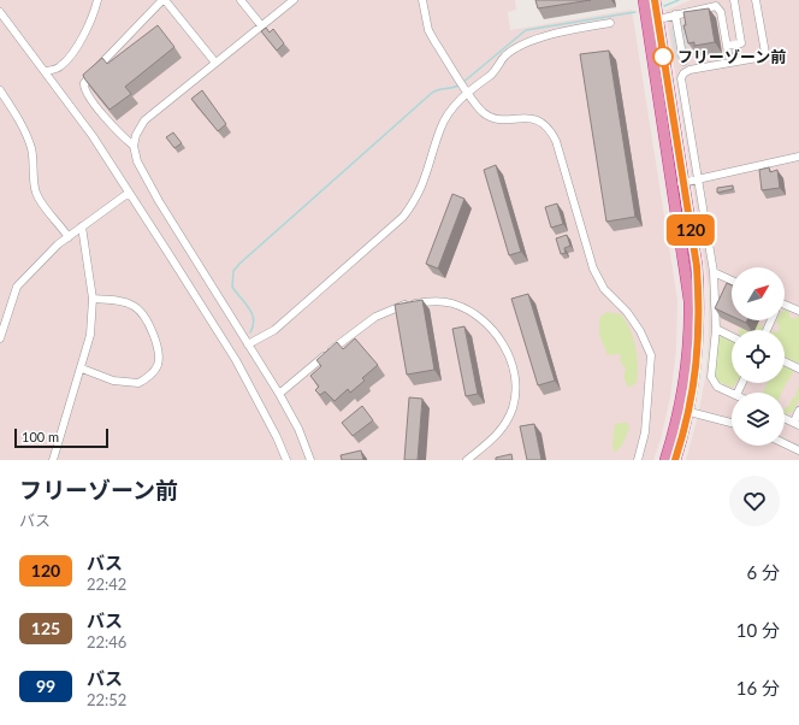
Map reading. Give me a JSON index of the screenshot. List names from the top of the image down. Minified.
{"places":["フリーゾーン前"],"lines":["bus line 120"],"scale_bar":"100 m","north":"top right","page":{"on_map":"120","scale":"100 m","heading":["フリーゾーン前","バス"],"list":[{"mark":"120","name":"バス","note":"22:42","value":"6 分"},{"mark":"125","name":"バス","note":"22:46","value":"10 分"},{"mark":"99","name":"バス","note":"22:52","value":"16 分"}]}}
